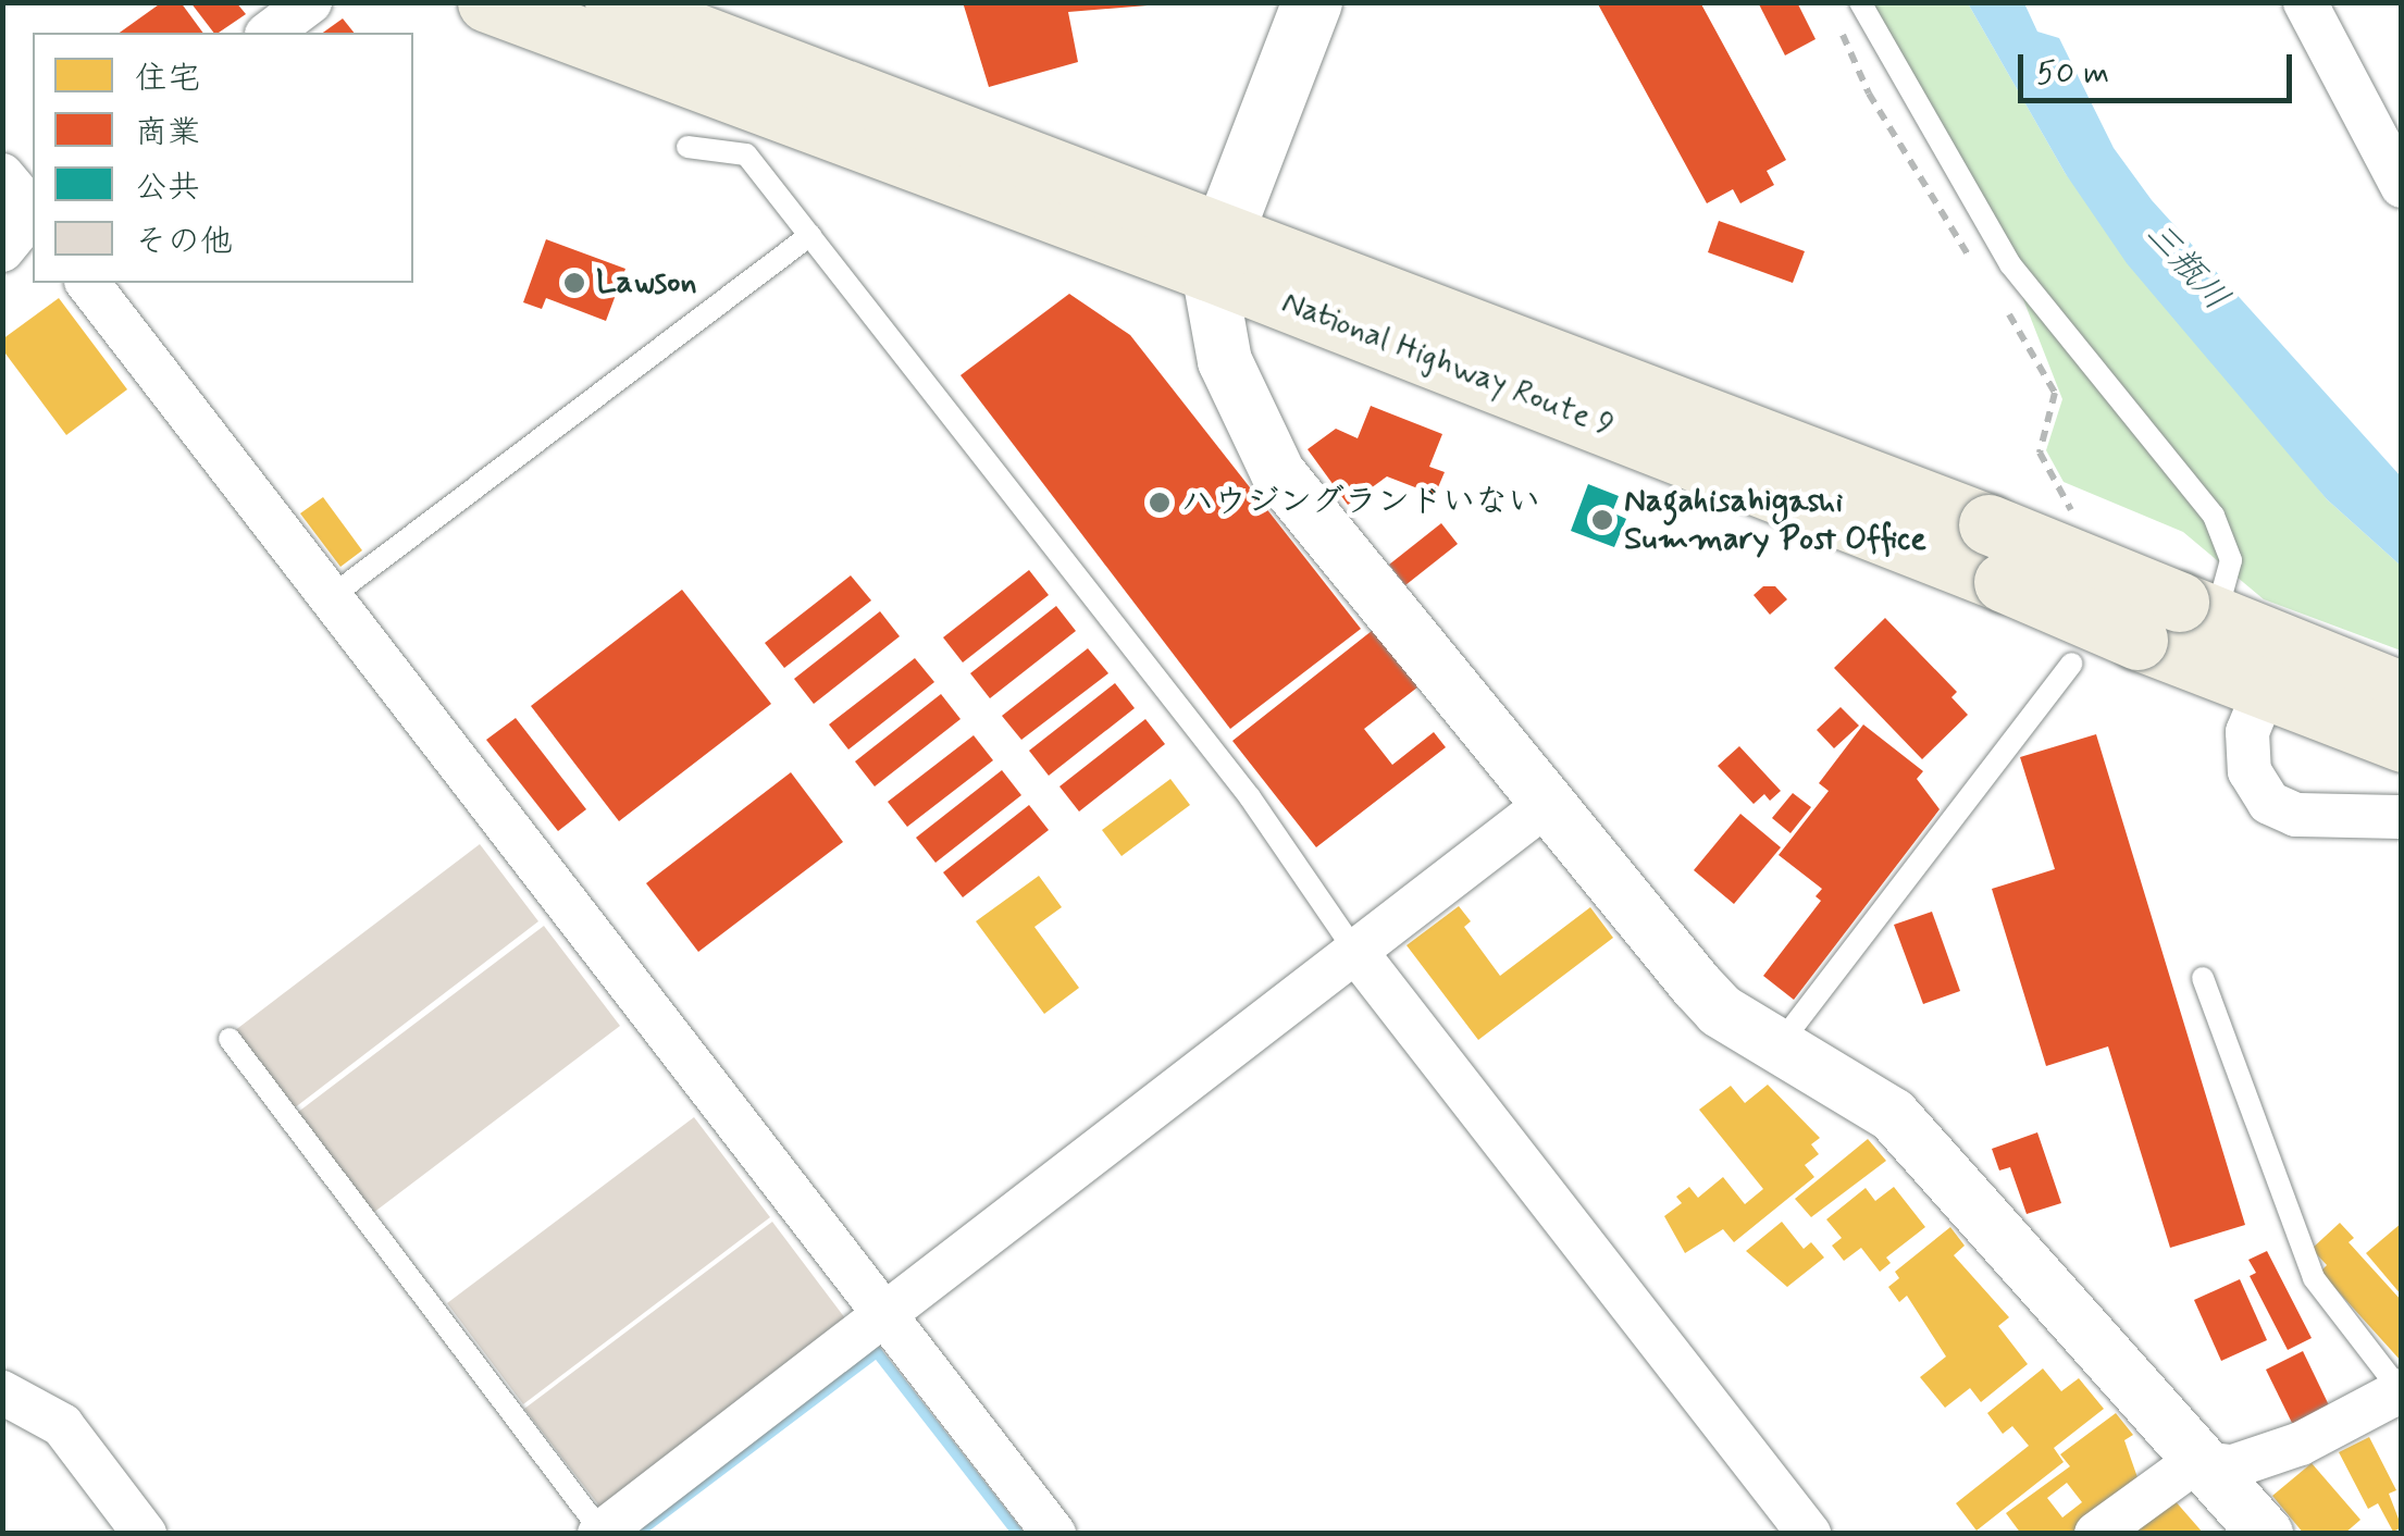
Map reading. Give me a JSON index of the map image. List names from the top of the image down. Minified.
{"streets":{"highway":["National Highway Route 9"]},"water":["三瓶川"],"places":["Lawson","ハウジングランドいない","Nagahisahigashi Summary Post Office"],"legend":["住宅","商業","公共","その他"],"scale_bar":"50 m"}
